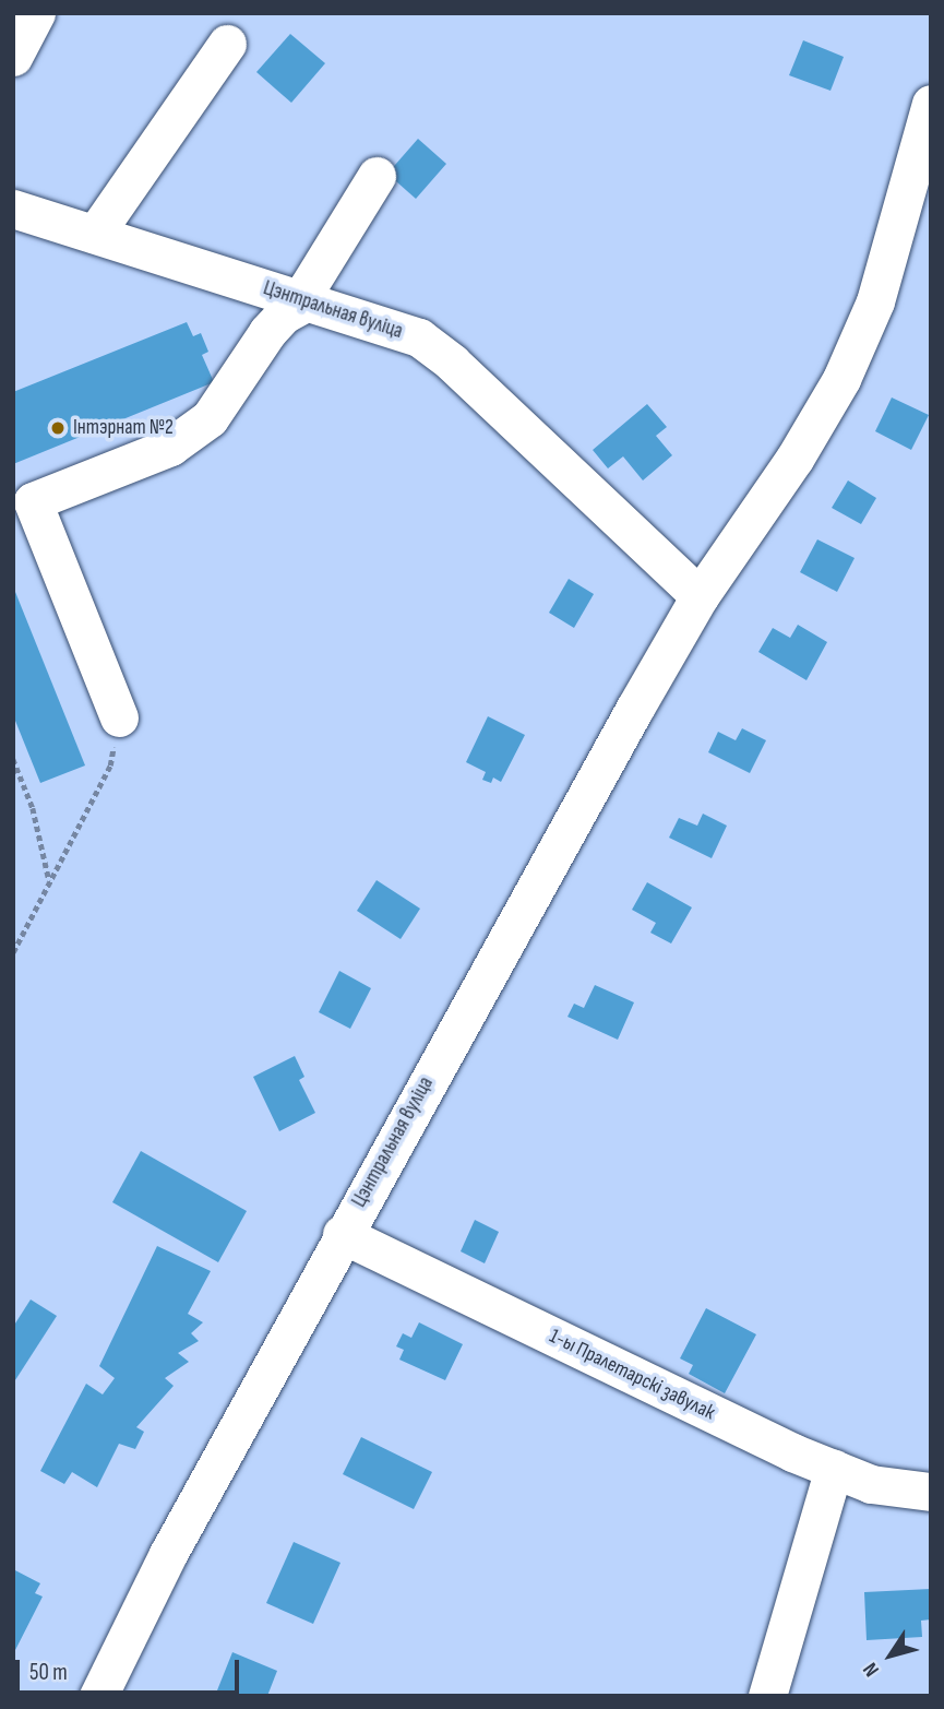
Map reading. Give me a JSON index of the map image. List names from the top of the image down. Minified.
{"streets":{"street":["Цэнтральная вуліца","1-ы Пралетарскі завулак"]},"crossings":[["Цэнтральная вуліца","1-ы Пралетарскі завулак"]],"places":["Інтэрнат №2"],"scale_bar":"50 m","north":"bottom left"}
